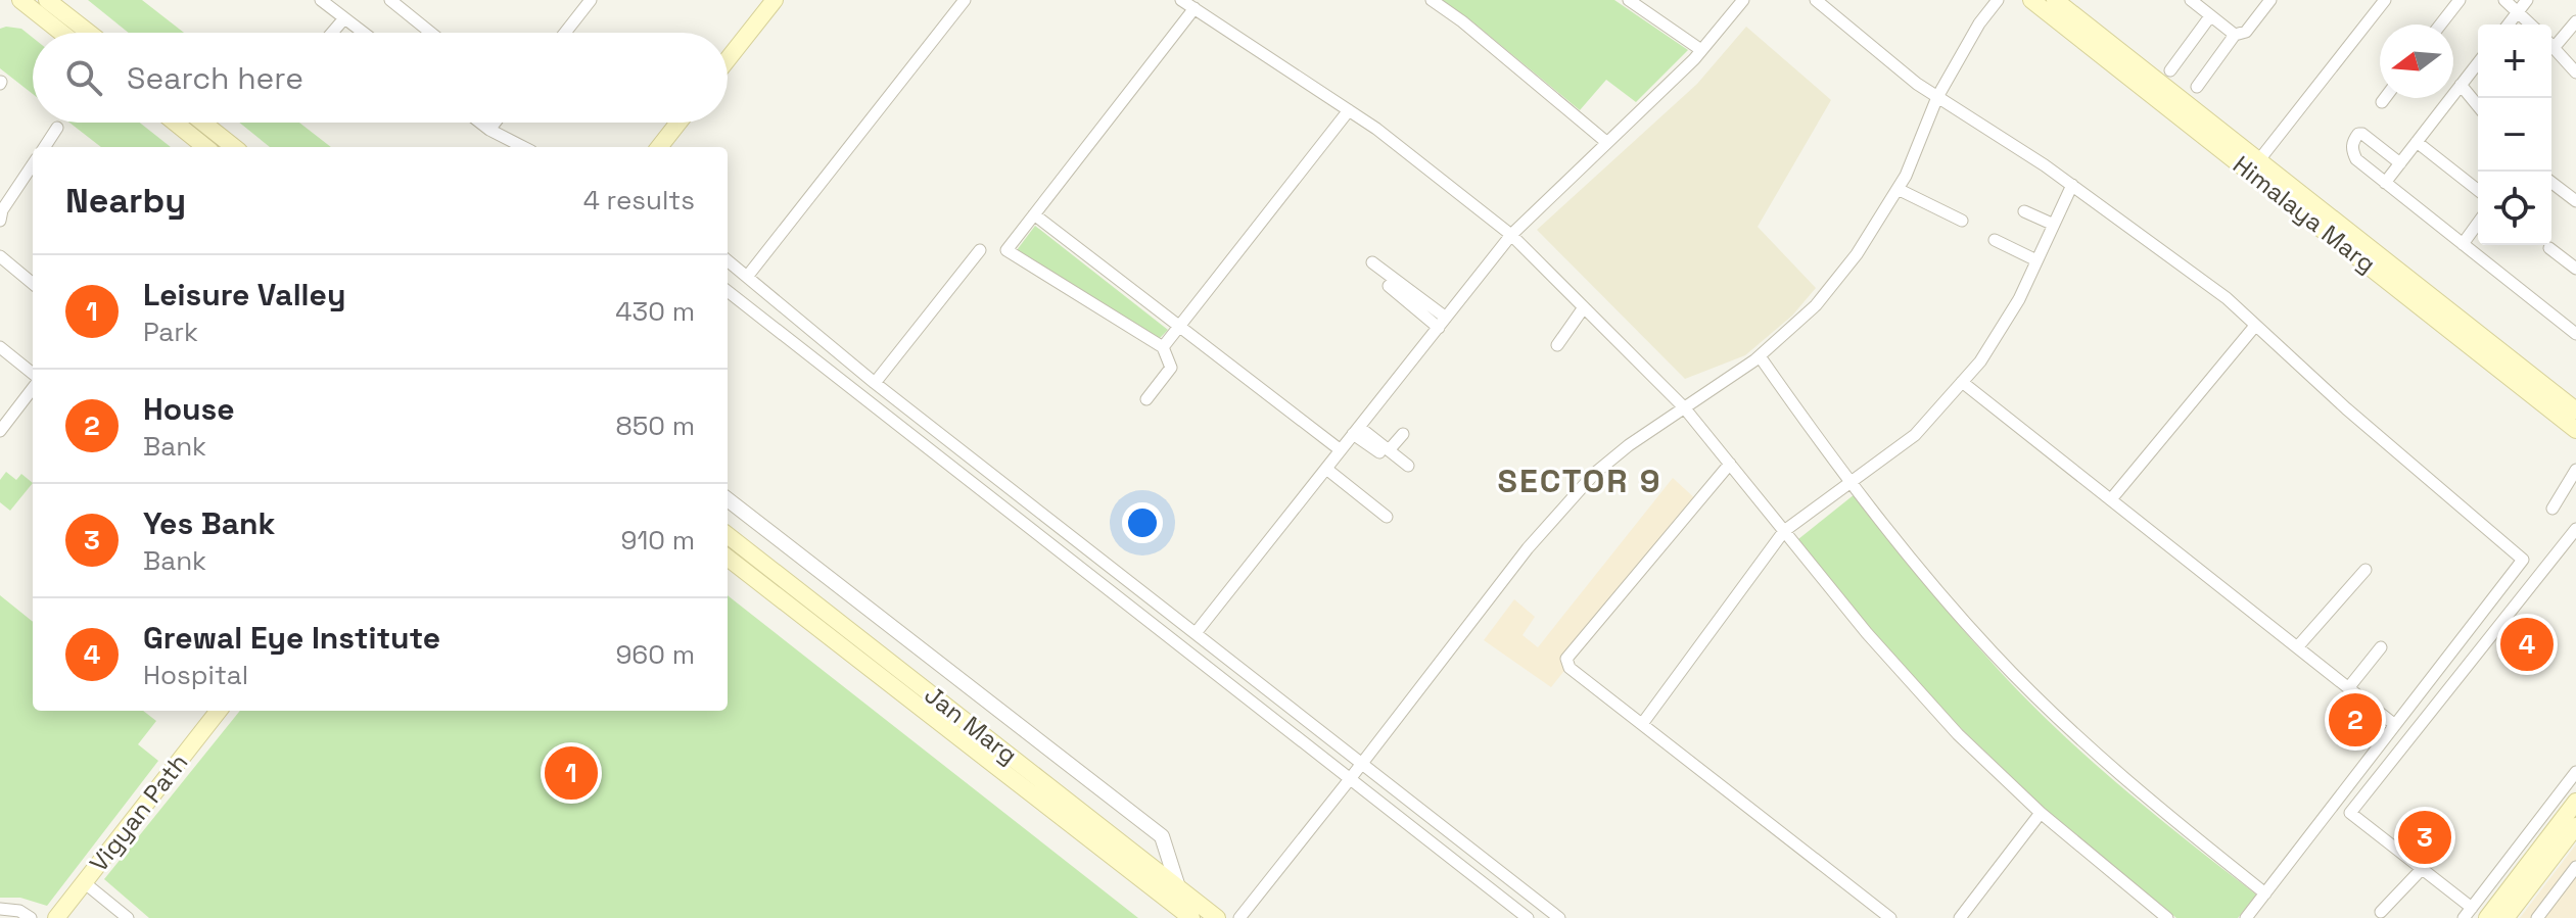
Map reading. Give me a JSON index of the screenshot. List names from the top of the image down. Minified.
{"streets":{"main road":["Himalaya Marg","Jan Marg","Vigyan Path"]},"districts":["SECTOR 9"],"north":"left","page":{"map_buttons":["+","−"],"search":"Search here","heading":["Nearby","4 results"],"list":[{"mark":"1","name":"Leisure Valley","note":"Park","value":"430 m"},{"mark":"2","name":"House","note":"Bank","value":"850 m"},{"mark":"3","name":"Yes Bank","note":"Bank","value":"910 m"},{"mark":"4","name":"Grewal Eye Institute","note":"Hospital","value":"960 m"}],"pins":["4","2","1","3"]}}
